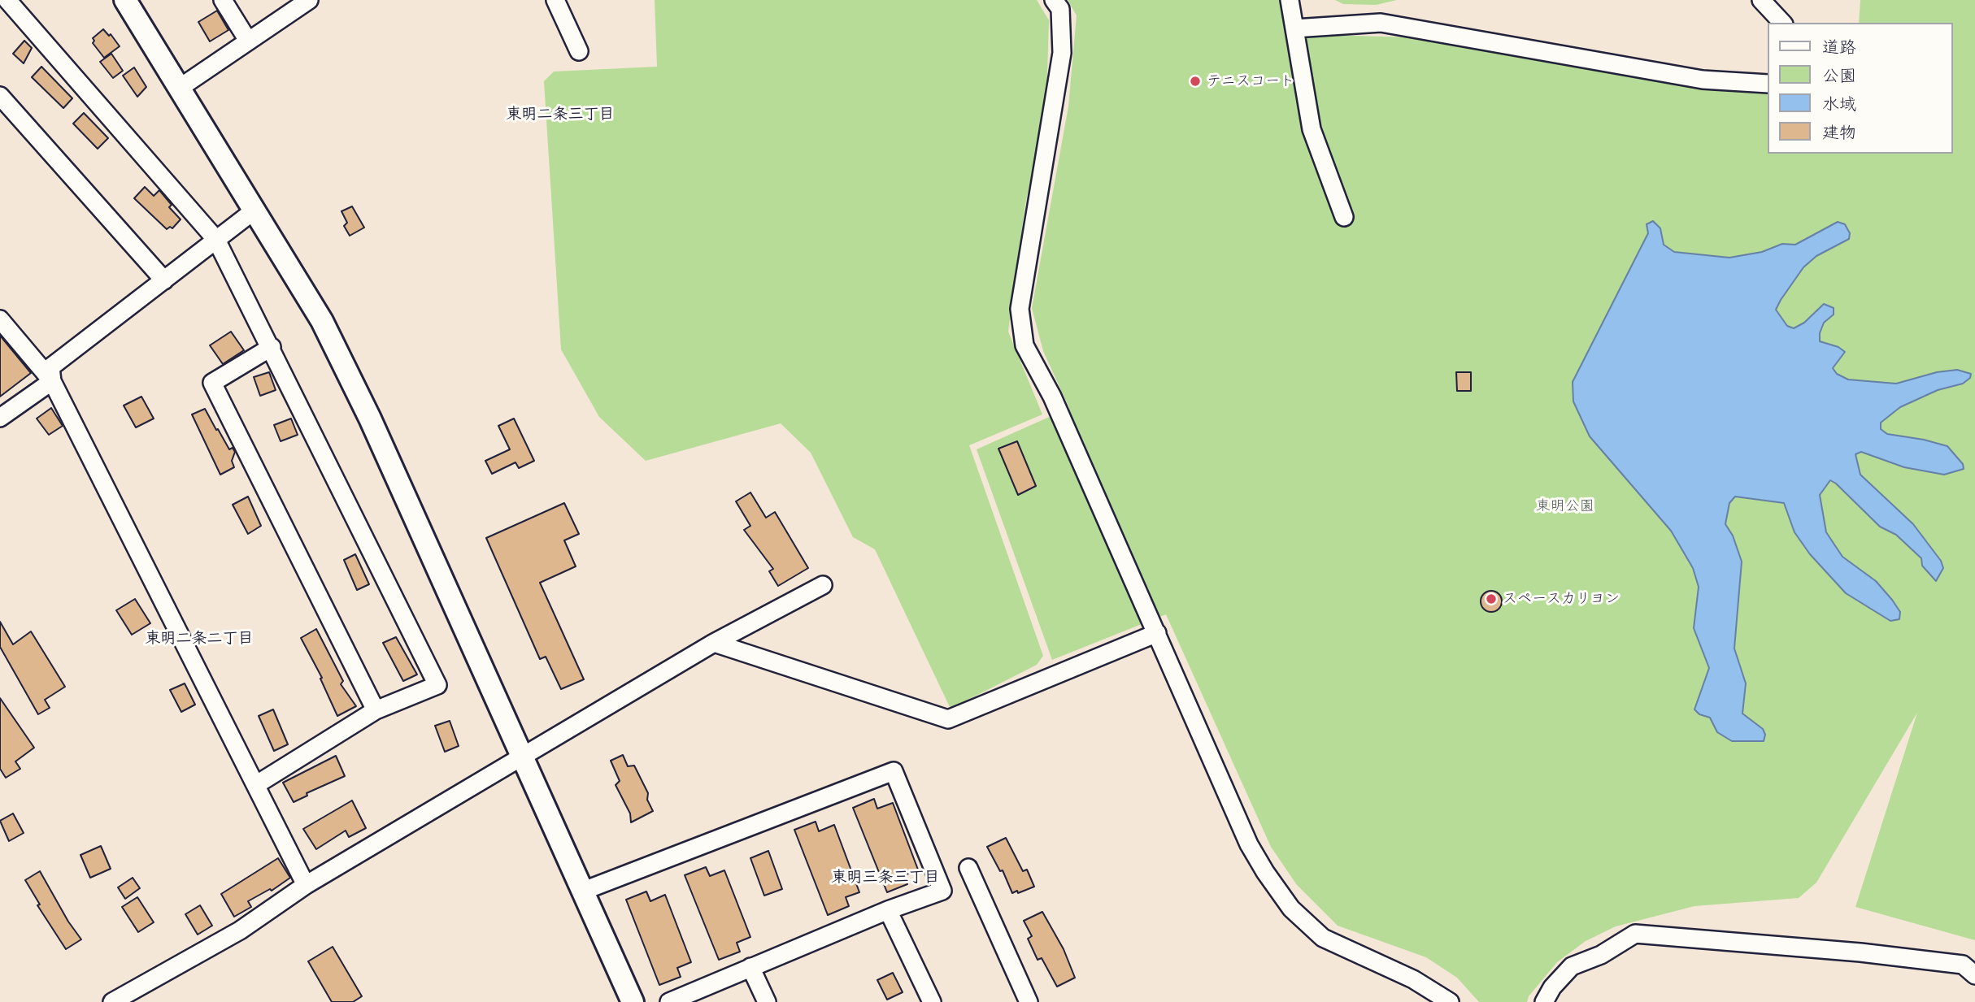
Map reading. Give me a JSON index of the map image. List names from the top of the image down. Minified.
{"districts":["東明二条三丁目","東明二条二丁目","東明三条三丁目"],"parks":["東明公園"],"places":["テニスコート","スペースカリヨン"],"legend":["道路","公園","水域","建物"]}
